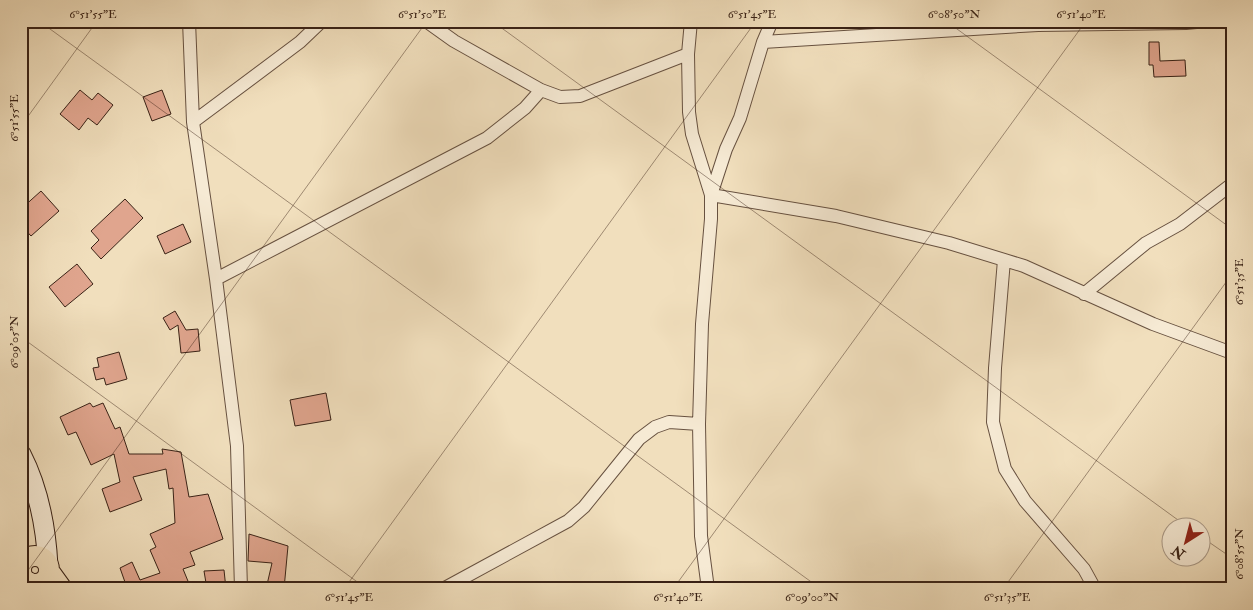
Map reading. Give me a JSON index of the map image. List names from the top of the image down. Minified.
{"north":"bottom left","coordinates":["6°51'55\"E","6°51'50\"E","6°51'45\"E","6°08'50\"N","6°51'40\"E","6°51'35\"E","6°09'05\"N","6°08'55\"N","6°09'00\"N"]}
